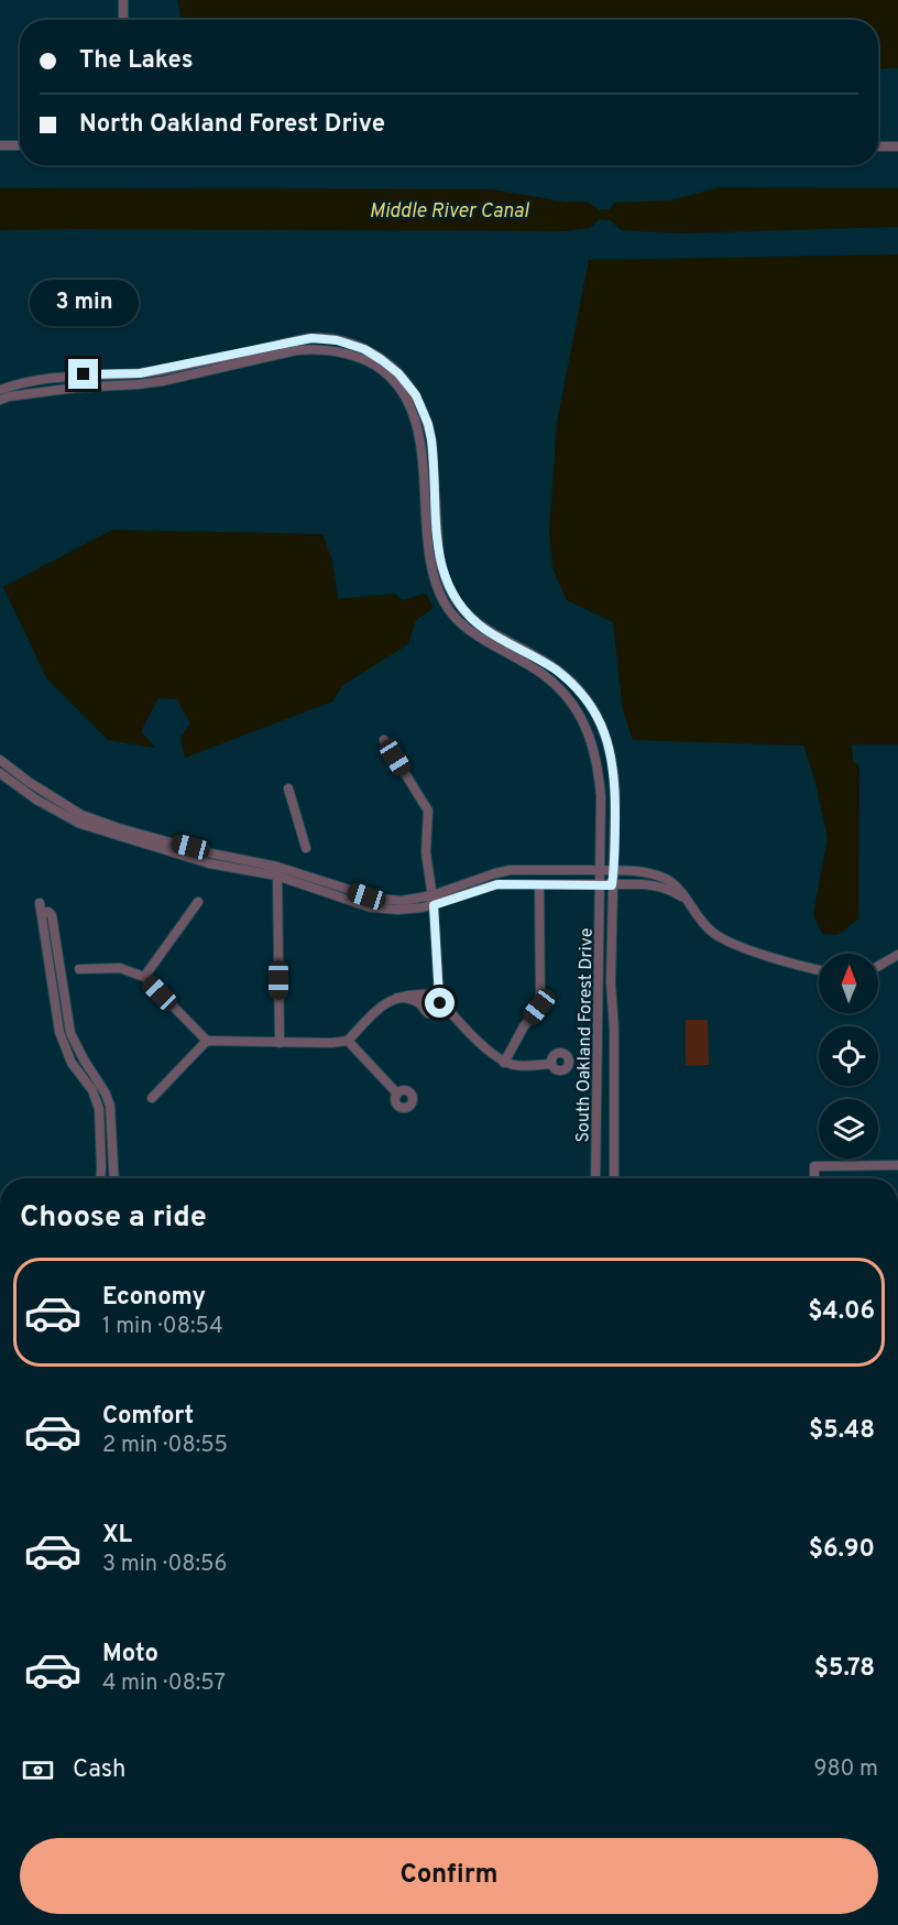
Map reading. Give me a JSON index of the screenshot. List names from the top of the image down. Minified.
{"streets":{"street":["South Oakland Forest Drive"]},"water":["Middle River Canal"],"north":"top","page":{"banner":["The Lakes","North Oakland Forest Drive"],"bubble":"3 min","heading":"Choose a ride","list":[{"name":"Economy","note":"1 min · 08:54","value":"$4.06"},{"name":"Comfort","note":"2 min · 08:55","value":"$5.48"},{"name":"XL","note":"3 min · 08:56","value":"$6.90"},{"name":"Moto","note":"4 min · 08:57","value":"$5.78"}],"pay":["Cash","980 m"],"buttons":"Confirm"}}
